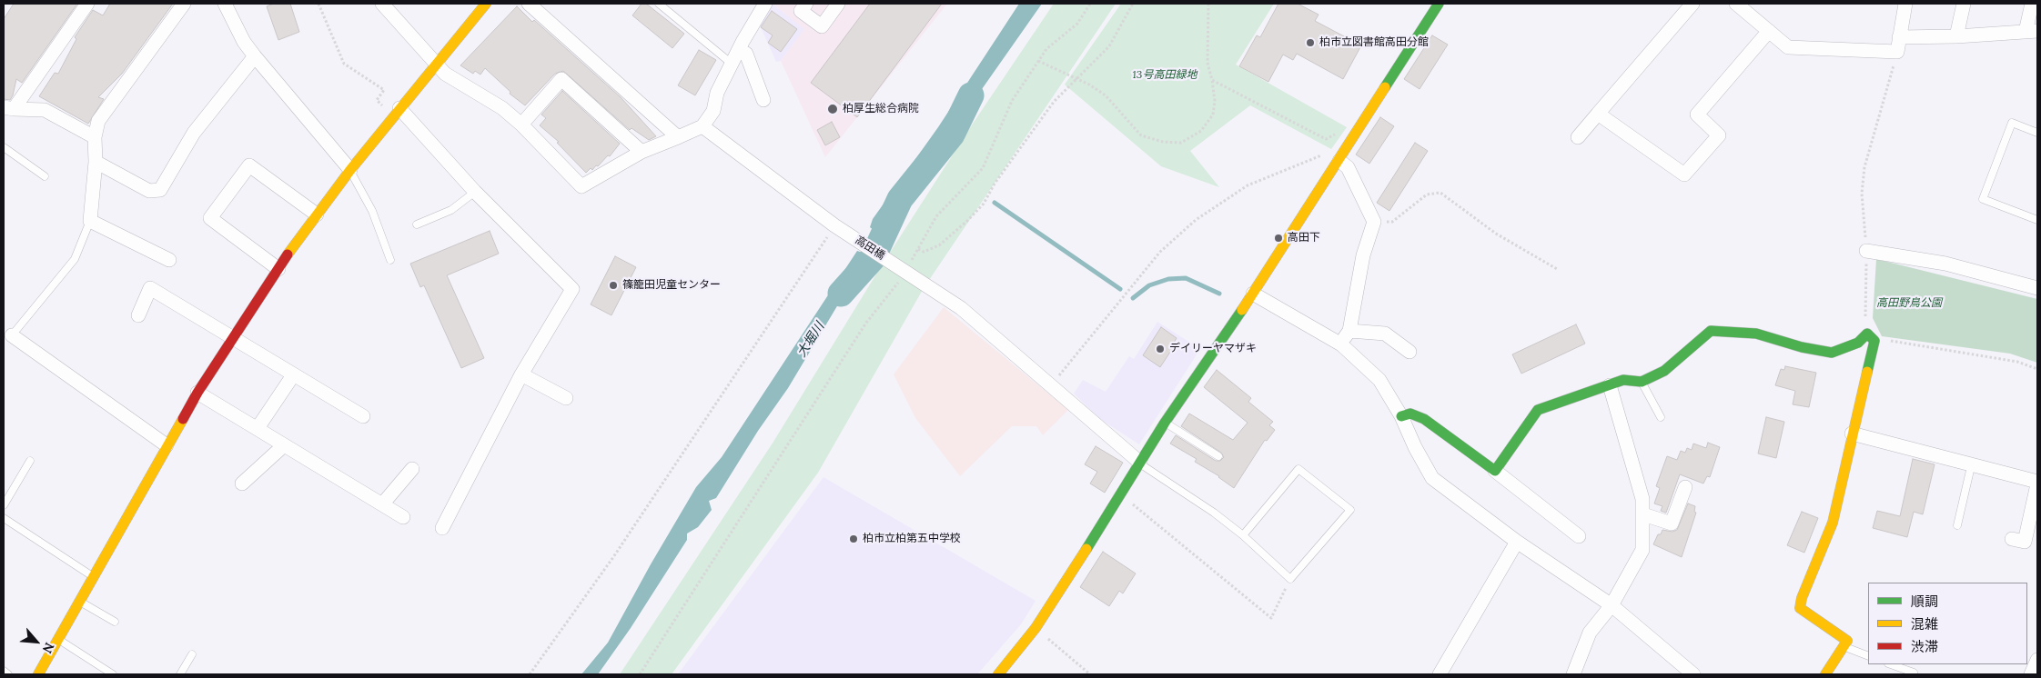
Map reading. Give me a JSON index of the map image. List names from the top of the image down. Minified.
{"streets":{"street":["高田橋"]},"water":["大堀川"],"parks":["13号高田緑地","高田野鳥公園"],"places":["柏市立図書館高田分館","柏厚生総合病院","高田下","篠籠田児童センター","デイリーヤマザキ","柏市立柏第五中学校"],"legend":["順調","混雑","渋滞"],"north":"bottom right"}
